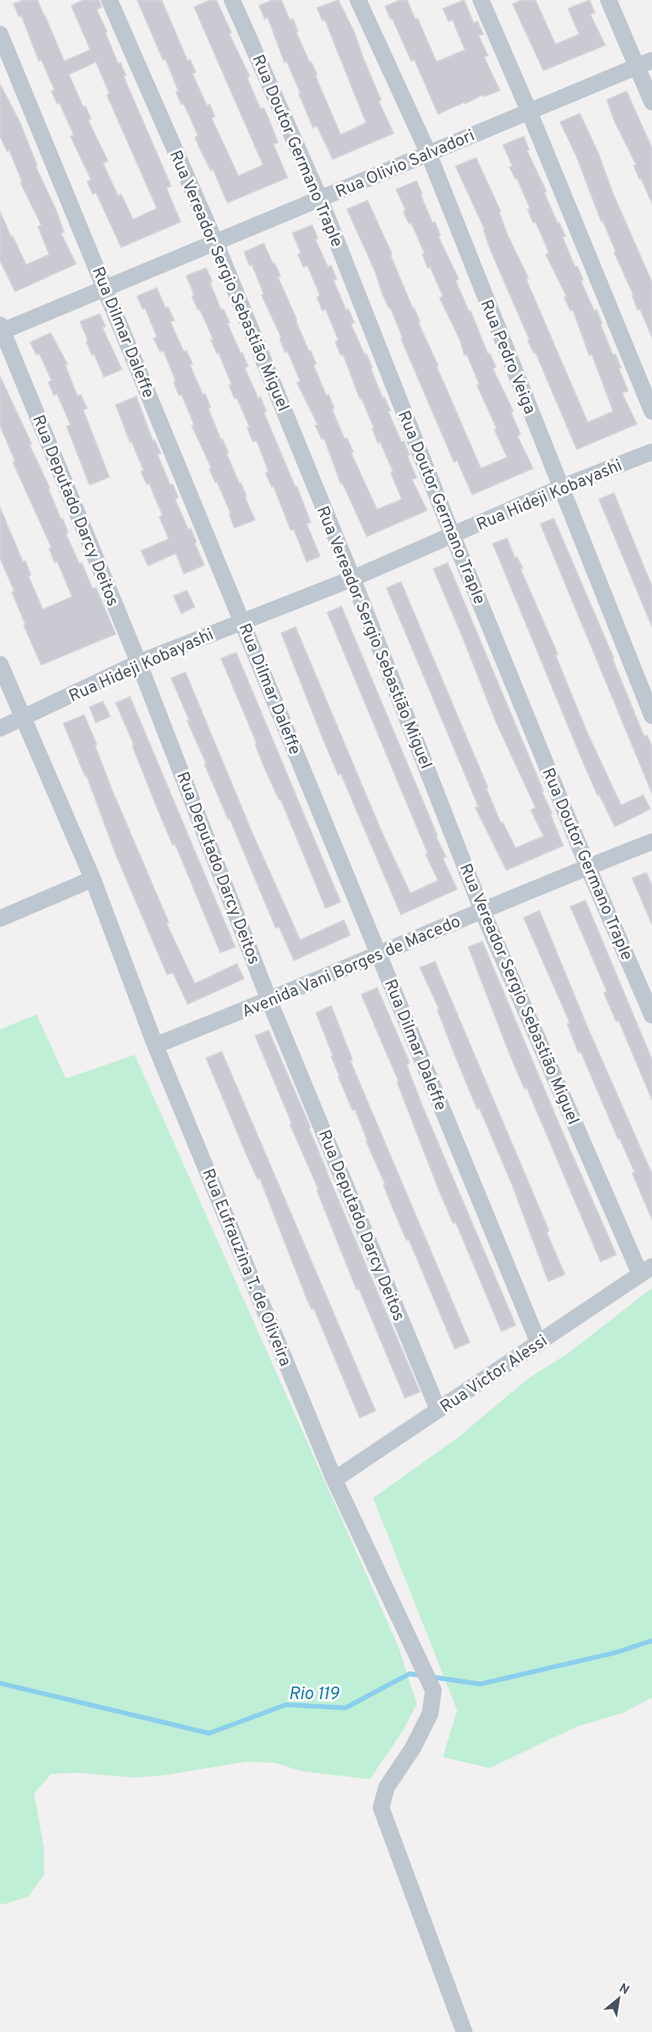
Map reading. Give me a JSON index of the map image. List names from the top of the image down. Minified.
{"streets":{"street":["Rua Doutor Germano Traple","Rua Olivio Salvadori","Rua Vereador Sergio Sebastião Miguel","Rua Dilmar Daleffe","Rua Pedro Veiga","Rua Hideji Kobayashi","Rua Deputado Darcy Deitos","Avenida Vani Borges de Macedo","Rua Eufrauzina T. de Oliveira","Rua Victor Alessi"]},"crossings":[["Rua Doutor Germano Traple","Rua Olivio Salvadori"],["Rua Doutor Germano Traple","Rua Hideji Kobayashi"],["Rua Doutor Germano Traple","Avenida Vani Borges de Macedo"],["Rua Olivio Salvadori","Rua Vereador Sergio Sebastião Miguel"],["Rua Olivio Salvadori","Rua Dilmar Daleffe"],["Rua Olivio Salvadori","Rua Pedro Veiga"],["Rua Olivio Salvadori","Rua Deputado Darcy Deitos"],["Rua Vereador Sergio Sebastião Miguel","Rua Hideji Kobayashi"],["Rua Vereador Sergio Sebastião Miguel","Avenida Vani Borges de Macedo"],["Rua Vereador Sergio Sebastião Miguel","Rua Victor Alessi"],["Rua Dilmar Daleffe","Rua Hideji Kobayashi"],["Rua Dilmar Daleffe","Avenida Vani Borges de Macedo"],["Rua Dilmar Daleffe","Rua Victor Alessi"],["Rua Pedro Veiga","Rua Hideji Kobayashi"],["Rua Hideji Kobayashi","Rua Deputado Darcy Deitos"],["Rua Hideji Kobayashi","Rua Eufrauzina T. de Oliveira"],["Rua Deputado Darcy Deitos","Avenida Vani Borges de Macedo"],["Rua Deputado Darcy Deitos","Rua Victor Alessi"],["Avenida Vani Borges de Macedo","Rua Eufrauzina T. de Oliveira"],["Rua Eufrauzina T. de Oliveira","Rua Victor Alessi"]],"water":["Rio 119"],"north":"top right"}
